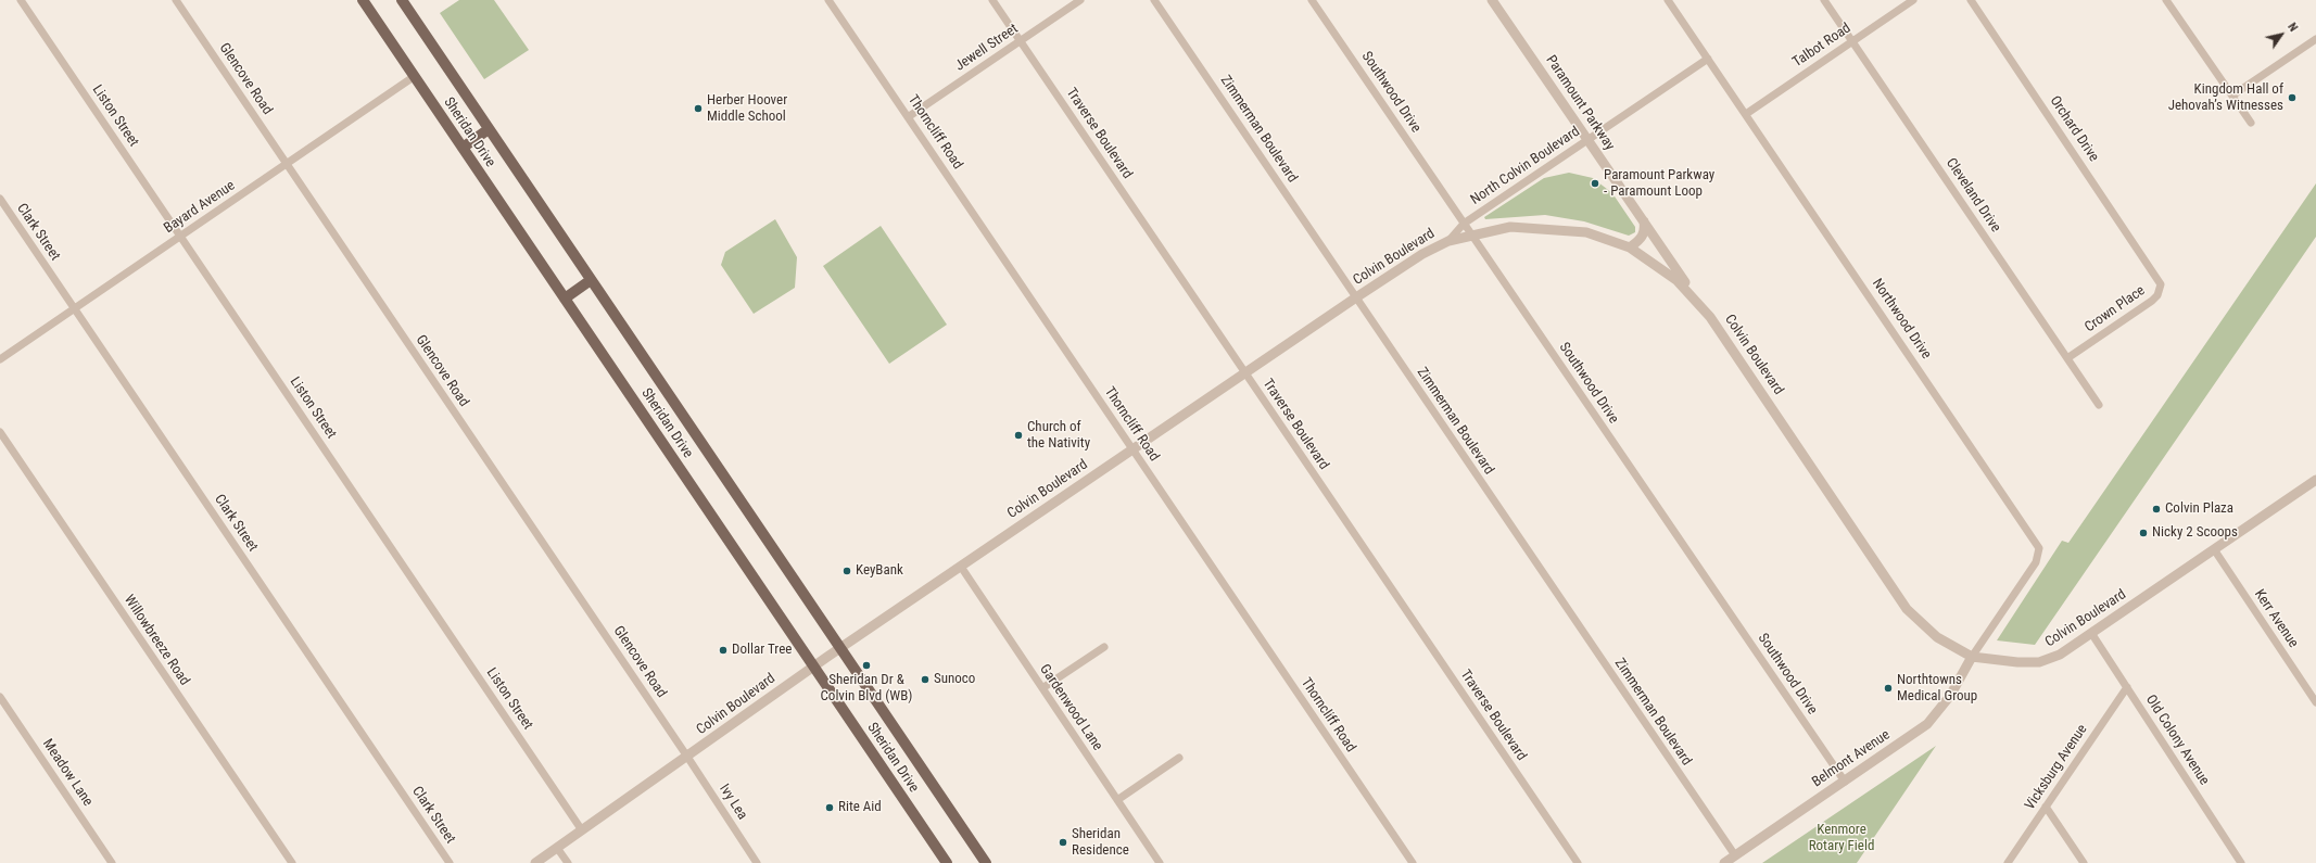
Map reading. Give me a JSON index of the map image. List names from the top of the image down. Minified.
{"streets":{"main road":["Sheridan Drive"],"street":["Talbot Road","Jewell Street","Glencove Road","Southwood Drive","Paramount Parkway","Liston Street","Zimmerman Boulevard","Orchard Drive","Thorncliff Road","Traverse Boulevard","North Colvin Boulevard","Cleveland Drive","Bayard Avenue","Clark Street","Colvin Boulevard","Crown Place","Northwood Drive","Kerr Avenue","Willowbreeze Road","Gardenwood Lane","Old Colony Avenue","Belmont Avenue","Vicksburg Avenue","Meadow Lane","Ivy Lea"]},"crossings":[["Talbot Road","Cleveland Drive"],["Talbot Road","Northwood Drive"],["Jewell Street","Thorncliff Road"],["Jewell Street","Traverse Boulevard"],["Glencove Road","Bayard Avenue"],["Glencove Road","Colvin Boulevard"],["Glencove Road","Ivy Lea"],["Southwood Drive","North Colvin Boulevard"],["Southwood Drive","Colvin Boulevard"],["Southwood Drive","Belmont Avenue"],["Paramount Parkway","North Colvin Boulevard"],["Paramount Parkway","Colvin Boulevard"],["Liston Street","Bayard Avenue"],["Liston Street","Colvin Boulevard"],["Zimmerman Boulevard","Colvin Boulevard"],["Zimmerman Boulevard","Belmont Avenue"],["Orchard Drive","Crown Place"],["Sheridan Drive","Bayard Avenue"],["Sheridan Drive","Colvin Boulevard"],["Thorncliff Road","Colvin Boulevard"],["Traverse Boulevard","Colvin Boulevard"],["North Colvin Boulevard","Colvin Boulevard"],["North Colvin Boulevard","Northwood Drive"],["Cleveland Drive","Crown Place"],["Bayard Avenue","Clark Street"],["Colvin Boulevard","Northwood Drive"],["Colvin Boulevard","Kerr Avenue"],["Colvin Boulevard","Gardenwood Lane"],["Colvin Boulevard","Old Colony Avenue"],["Colvin Boulevard","Belmont Avenue"],["Colvin Boulevard","Ivy Lea"],["Northwood Drive","Belmont Avenue"],["Old Colony Avenue","Vicksburg Avenue"]],"parks":["Kenmore Rotary Field"],"places":["Kingdom Hall of Jehovah’s Witnesses","Herber Hoover Middle School","Paramount Parkway - Paramount Loop","Church of the Nativity","Colvin Plaza","Nicky 2 Scoops","KeyBank","Dollar Tree","Sheridan Dr & Colvin Blvd (WB)","Sunoco","Northtowns Medical Group","Rite Aid","Sheridan Residence"],"north":"top right"}
